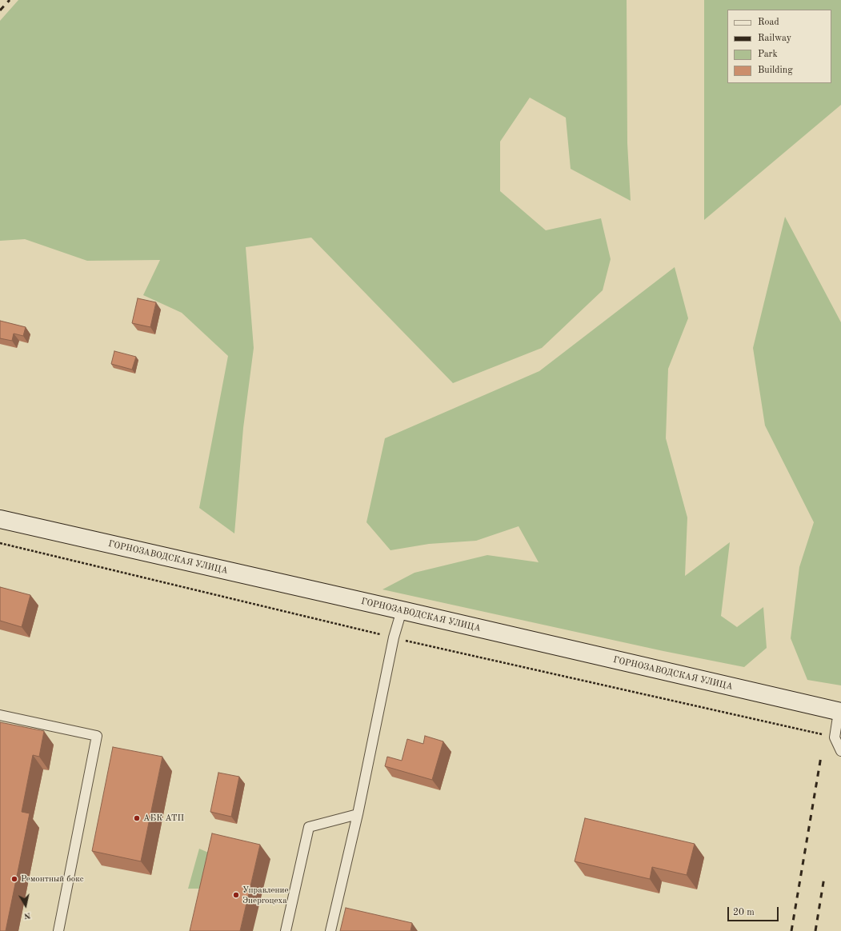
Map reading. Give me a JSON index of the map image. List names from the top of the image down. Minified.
{"streets":{"main road":["ГОРНОЗАВОДСКАЯ УЛИЦА"]},"places":["АБК АТП","Ремонтный бокс","Управление Энергоцеха"],"legend":["Road","Railway","Park","Building"],"scale_bar":"20 m","north":"bottom"}
